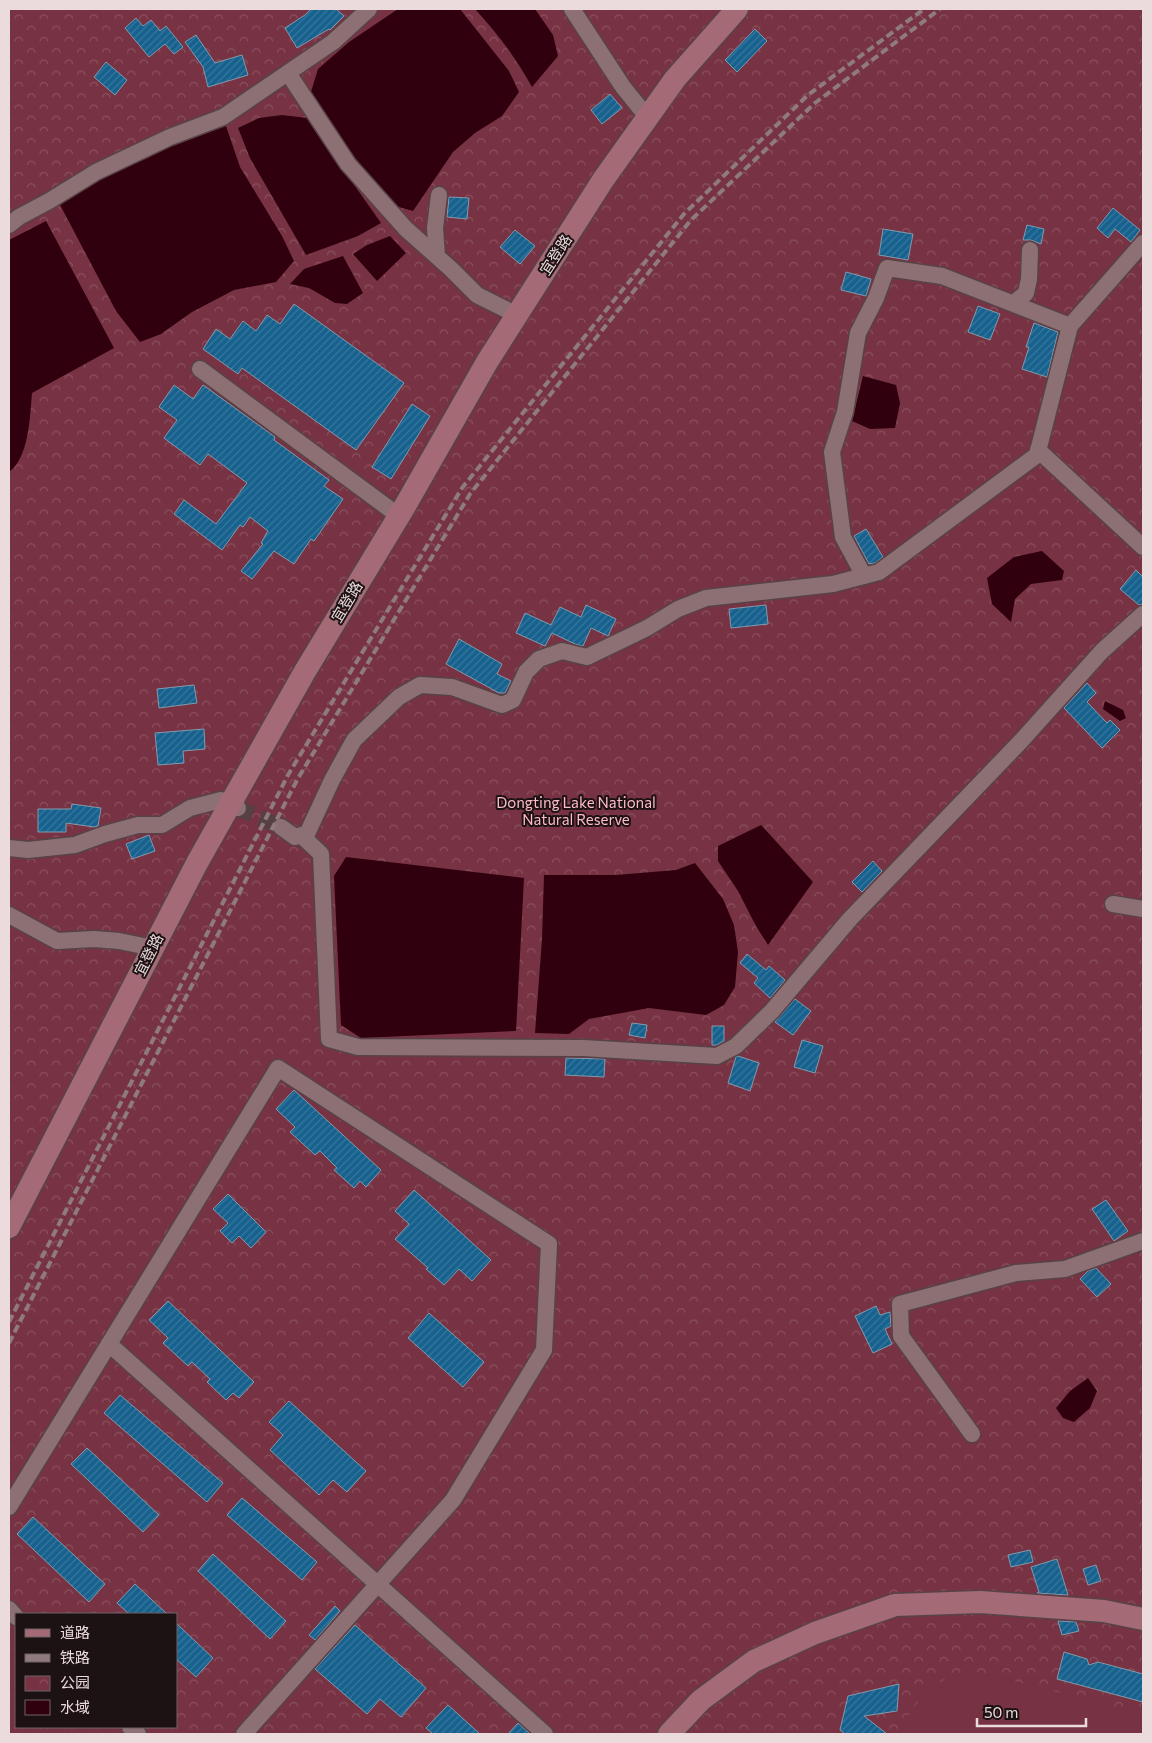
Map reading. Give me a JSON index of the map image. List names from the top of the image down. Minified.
{"streets":{"street":["宜登路"]},"parks":["Dongting Lake National Natural Reserve"],"legend":["道路","铁路","公园","水域"],"scale_bar":"50 m"}
